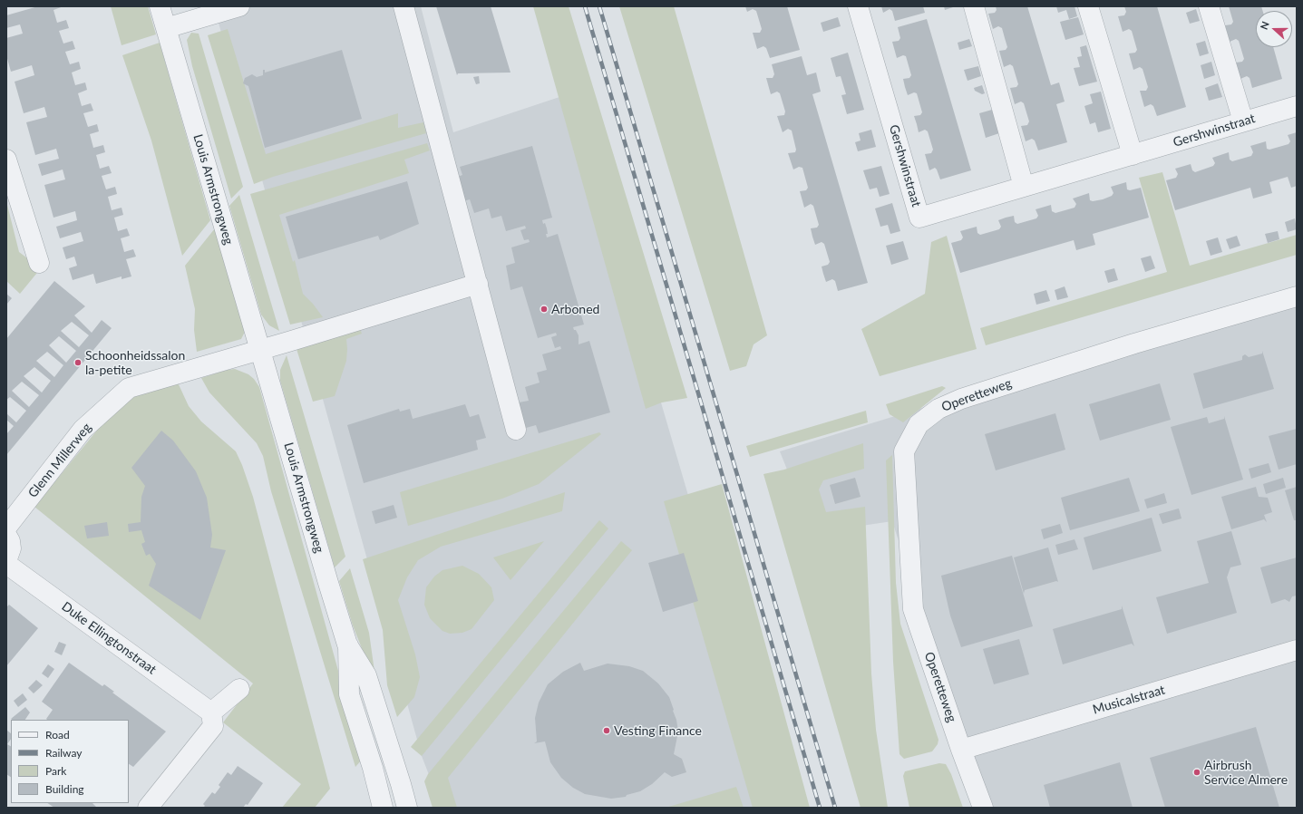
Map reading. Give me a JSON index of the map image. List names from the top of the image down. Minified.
{"streets":{"street":["Gershwinstraat","Louis Armstrongweg","Operetteweg","Glenn Millerweg","Duke Ellingtonstraat","Musicalstraat"]},"crossings":[["Louis Armstrongweg","Glenn Millerweg"],["Operetteweg","Musicalstraat"]],"places":["Arboned","Schoonheidssalon la-petite","Vesting Finance","Airbrush Service Almere"],"legend":["Road","Railway","Park","Building"],"north":"left"}
